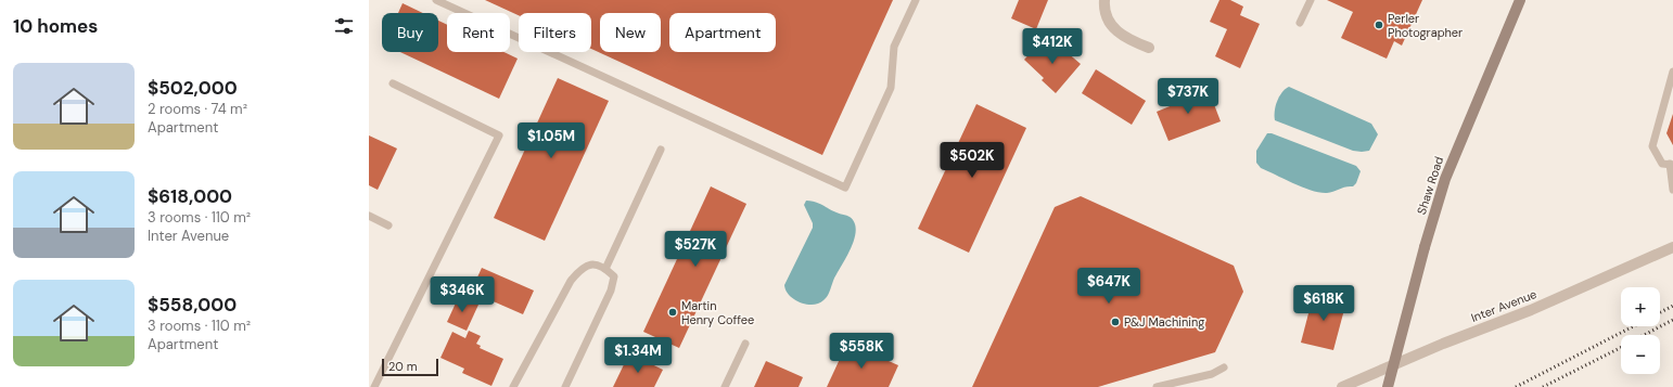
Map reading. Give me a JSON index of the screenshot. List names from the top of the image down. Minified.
{"streets":{"main road":["Shaw Road"],"street":["Inter Avenue"]},"places":["Perler Photographer","Martin Henry Coffee","P&J Machining"],"scale_bar":"20 m","page":{"heading":"10 homes","chip":["Buy","Rent","Filters","New","Apartment"],"price":["$412K","$737K","$1.05M","$502K","$527K","$647K","$346K","$618K","$558K","$1.34M"],"list":[{"name":"$502,000","note":"2 rooms · 74 m² · Apartment"},{"name":"$618,000","note":"3 rooms · 110 m² · Inter Avenue"},{"name":"$558,000","note":"3 rooms · 110 m² · Apartment"}],"map_buttons":["+","−"],"scale":"20 m"}}
